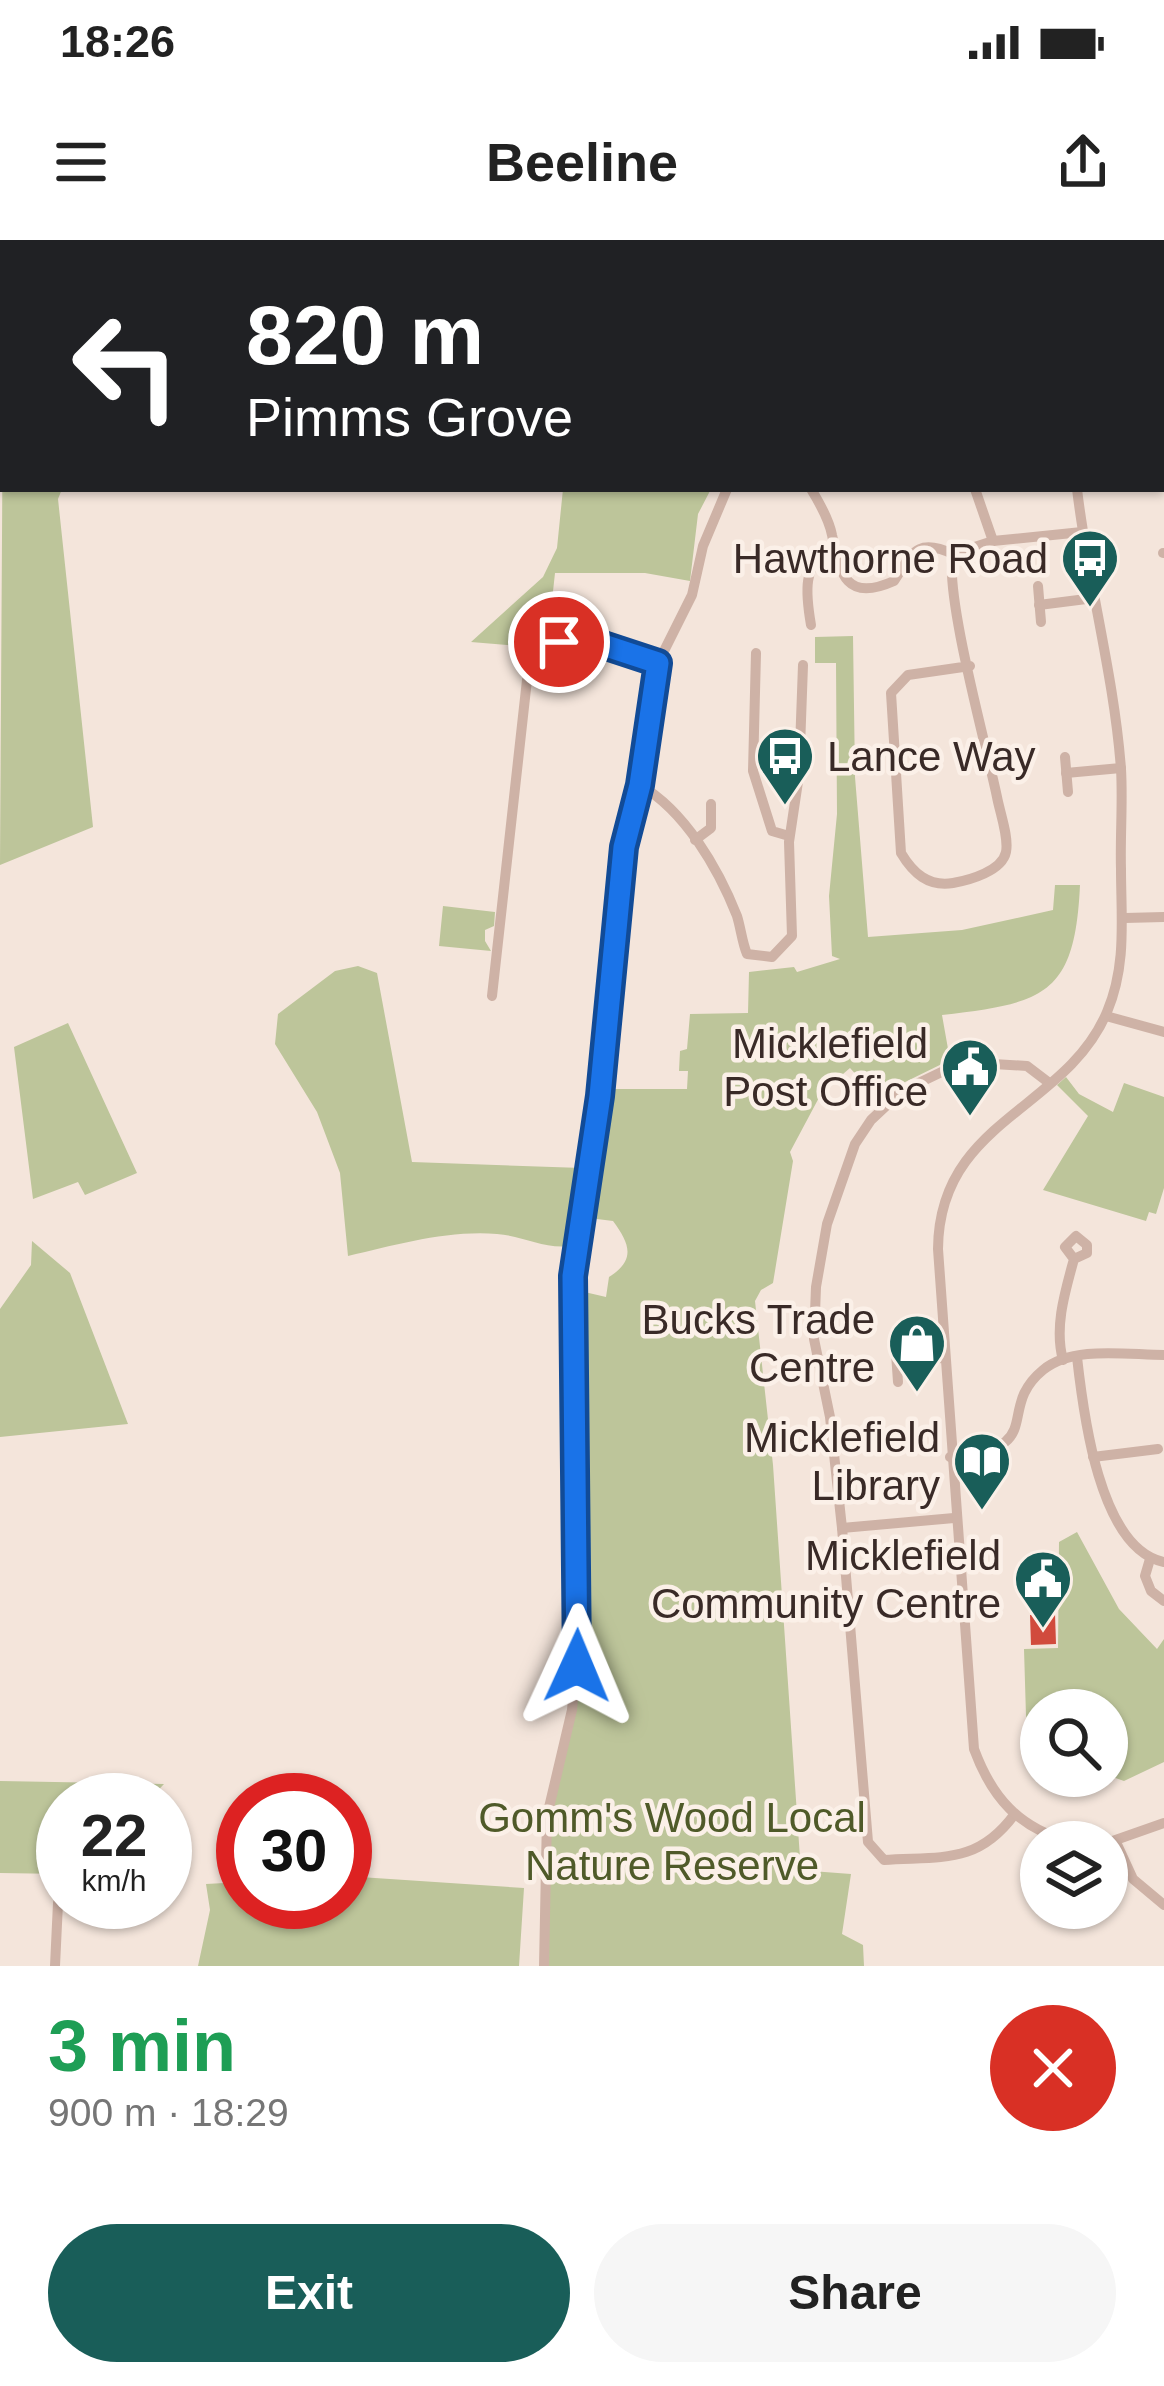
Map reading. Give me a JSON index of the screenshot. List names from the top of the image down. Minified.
{"parks":["Gomm's Wood Local Nature Reserve"],"places":{"bus stop":["Hawthorne Road","Lance Way"],"public building":["Micklefield Post Office","Micklefield Community Centre"],"shop":["Bucks Trade Centre"],"library":["Micklefield Library"]},"page":{"status":"18:26","header":"Beeline","turn":["820 m","Pimms Grove"],"speed":"22 km/h","limit":"30","heading":["3 min","900 m · 18:29"],"buttons":["Exit","Share"]}}
